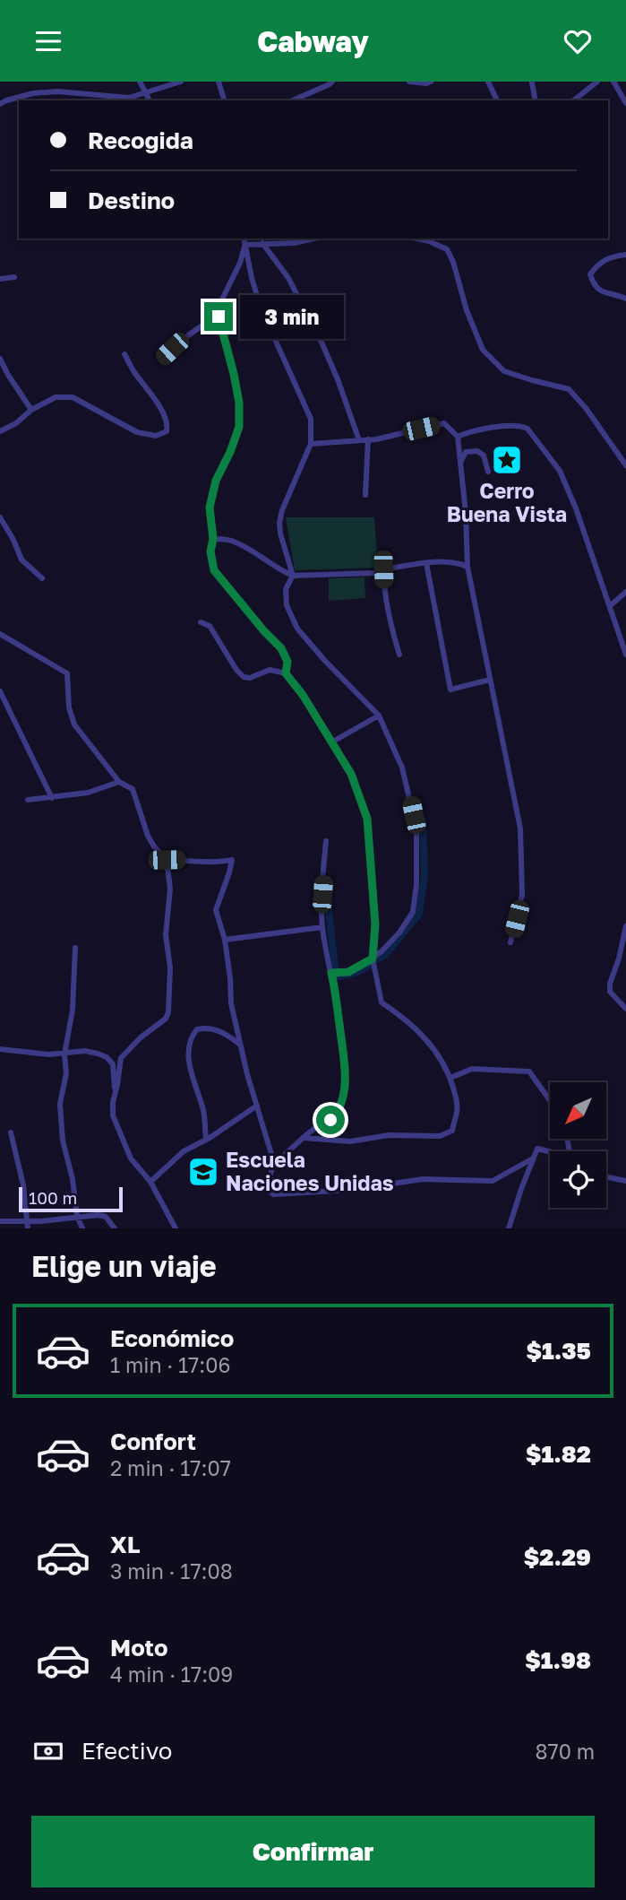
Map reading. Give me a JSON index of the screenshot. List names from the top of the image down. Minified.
{"places":{"place":["Cerro Buena Vista"],"school or university":["Escuela Naciones Unidas"]},"scale_bar":"100 m","north":"bottom left","page":{"header":"Cabway","banner":["Recogida","Destino"],"bubble":"3 min","scale":"100 m","heading":"Elige un viaje","list":[{"name":"Económico","note":"1 min · 17:06","value":"$1.35"},{"name":"Confort","note":"2 min · 17:07","value":"$1.82"},{"name":"XL","note":"3 min · 17:08","value":"$2.29"},{"name":"Moto","note":"4 min · 17:09","value":"$1.98"}],"pay":["Efectivo","870 m"],"buttons":"Confirmar"}}
